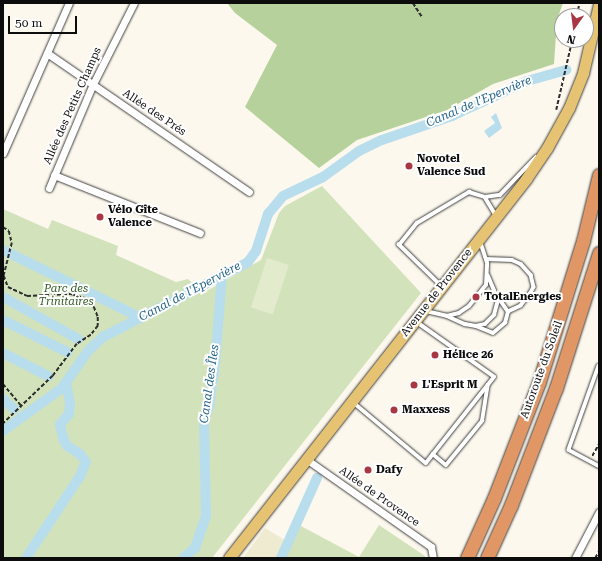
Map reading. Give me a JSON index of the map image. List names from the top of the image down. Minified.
{"streets":{"highway":["Autoroute du Soleil"],"main road":["Avenue de Provence"],"street":["Allée des Petits Champs","Allée des Prés","Allée de Provence"]},"crossings":[["Allée des Petits Champs","Allée des Prés"],["Avenue de Provence","Allée de Provence"]],"water":["Canal de l'Epervière","Canal des Îles"],"parks":["Parc des Trinitaires"],"places":["Novotel Valence Sud","Vélo Gîte Valence","TotalEnergies","Hélice 26","L'Esprit M","Maxxess","Dafy"],"scale_bar":"50 m","north":"bottom"}
